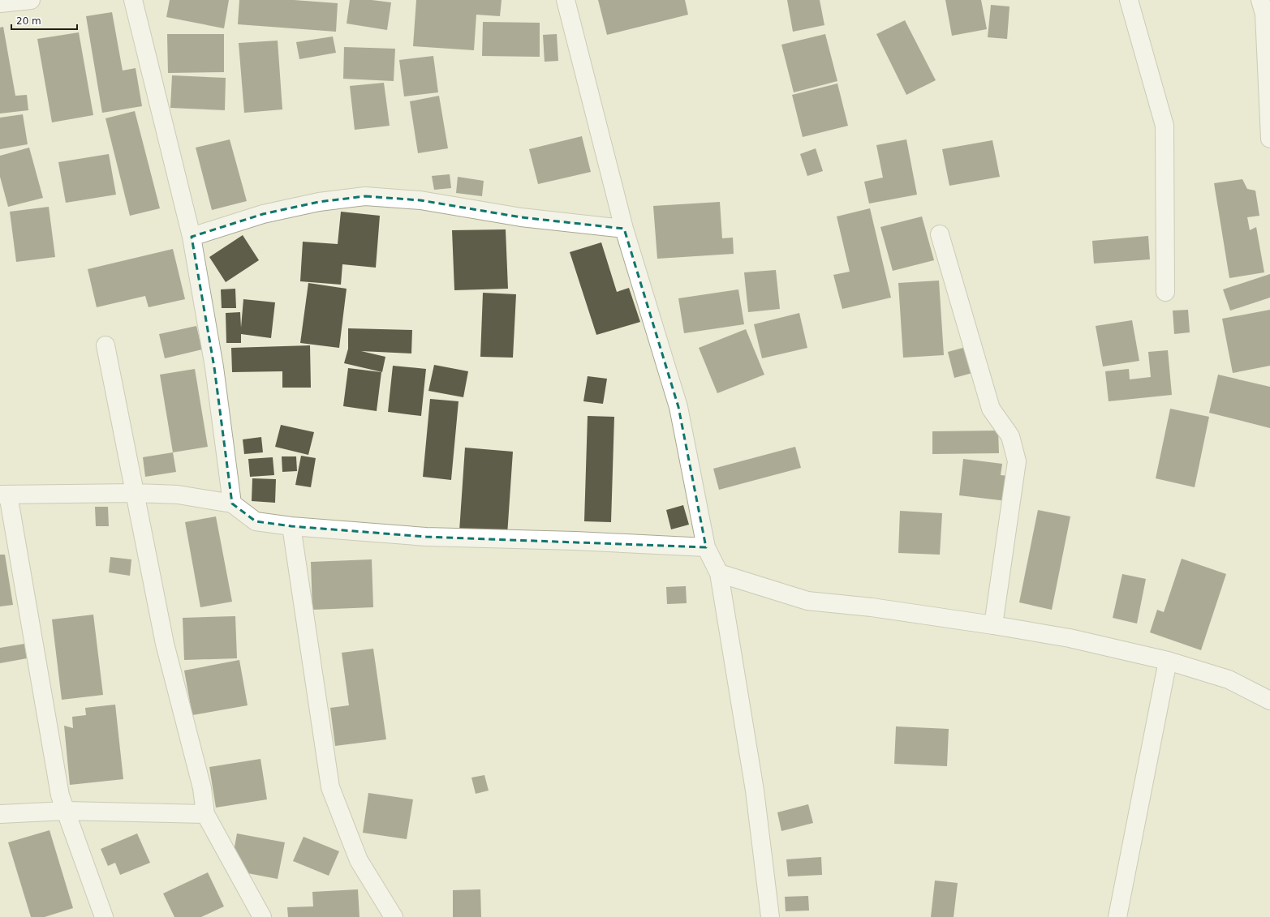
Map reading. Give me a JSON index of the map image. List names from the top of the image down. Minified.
{"scale_bar":"20 m"}
